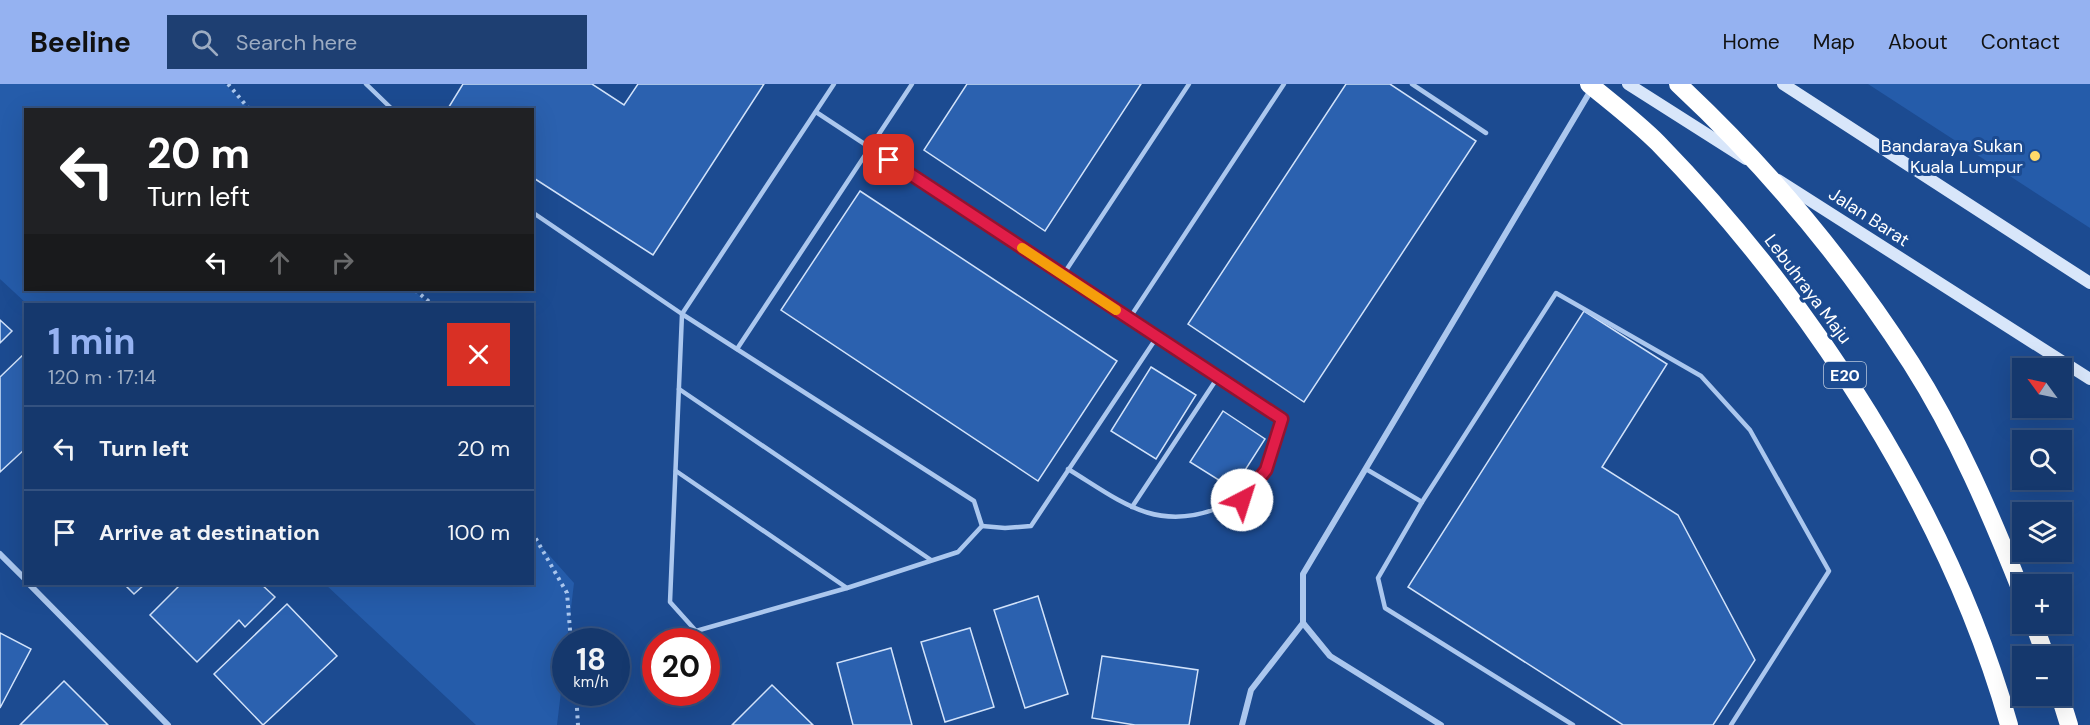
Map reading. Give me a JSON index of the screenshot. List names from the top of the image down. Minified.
{"streets":{"highway":["Lebuhraya Maju","E20"],"main road":["Jalan Barat"]},"places":["Bandaraya Sukan Kuala Lumpur"],"north":"top left","page":{"header":"Beeline","search":"Search here","nav":["Home","Map","About","Contact"],"turn":["20 m","Turn left"],"heading":["1 min","120 m · 17:14"],"map_buttons":["+","−"],"list":[{"name":"Turn left","value":"20 m"},{"name":"Arrive at destination","value":"100 m"}],"speed":"18 km/h","limit":"20"}}
